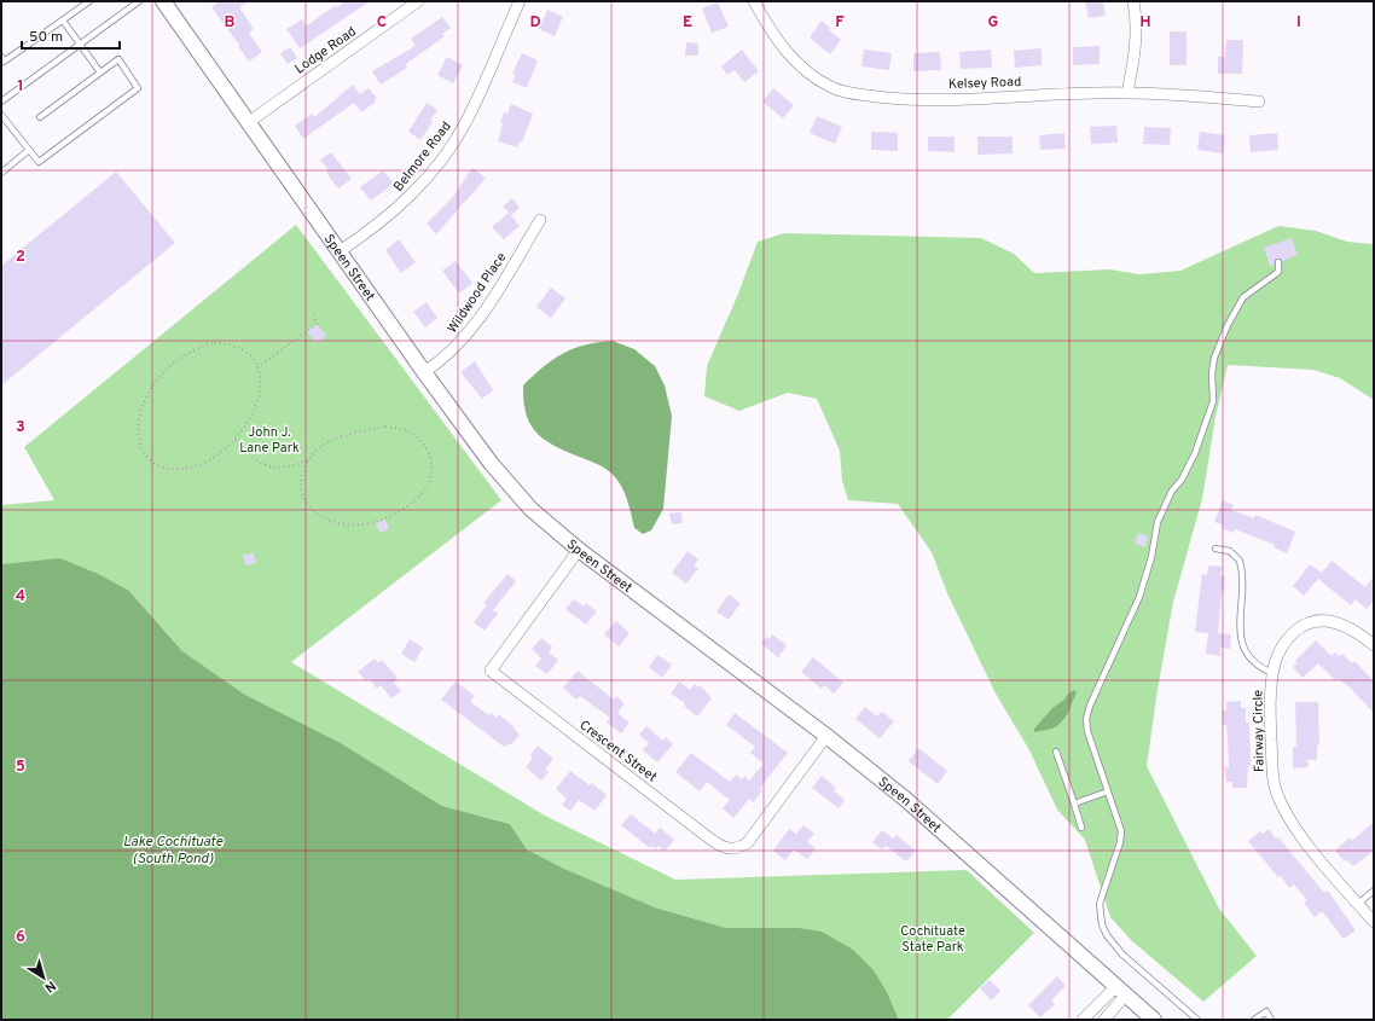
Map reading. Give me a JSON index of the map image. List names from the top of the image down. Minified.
{"streets":{"street":["Lodge Road","Kelsey Road","Belmore Road","Speen Street","Wildwood Place","Fairway Circle","Crescent Street"]},"crossings":[["Lodge Road","Speen Street"],["Belmore Road","Speen Street"],["Speen Street","Wildwood Place"],["Speen Street","Crescent Street"]],"water":["Lake Cochituate (South Pond)"],"parks":["John J. Lane Park","Cochituate State Park"],"scale_bar":"50 m","north":"bottom right","grid":{"columns":["B","C","D","E","F","G","H","I"],"rows":["1","2","3","4","5","6"]}}
